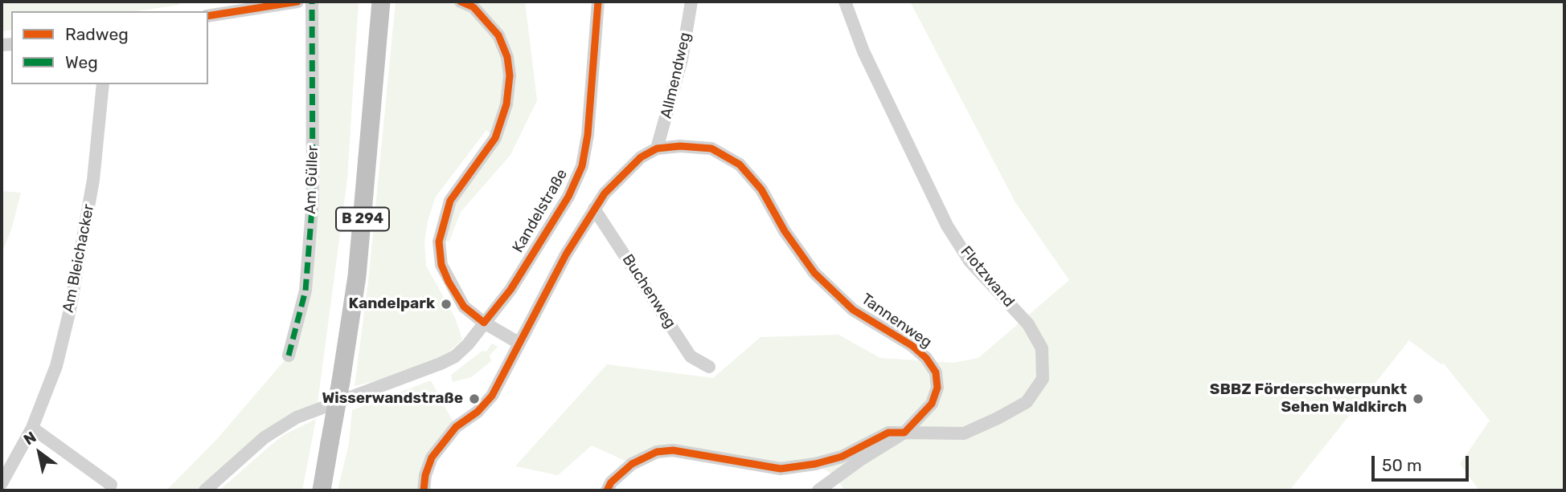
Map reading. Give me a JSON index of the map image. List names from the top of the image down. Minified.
{"streets":{"highway":["B 294"],"street":["Allmendweg","Am Güller","Kandelstraße","Am Bleichacker","Flotzwand","Buchenweg","Tannenweg"]},"crossings":[["Allmendweg","Tannenweg"],["Flotzwand","Tannenweg"],["Buchenweg","Tannenweg"]],"places":["Kandelpark","Wisserwandstraße","SBBZ Förderschwerpunkt Sehen Waldkirch"],"legend":["Radweg","Weg"],"scale_bar":"50 m","north":"top left"}
